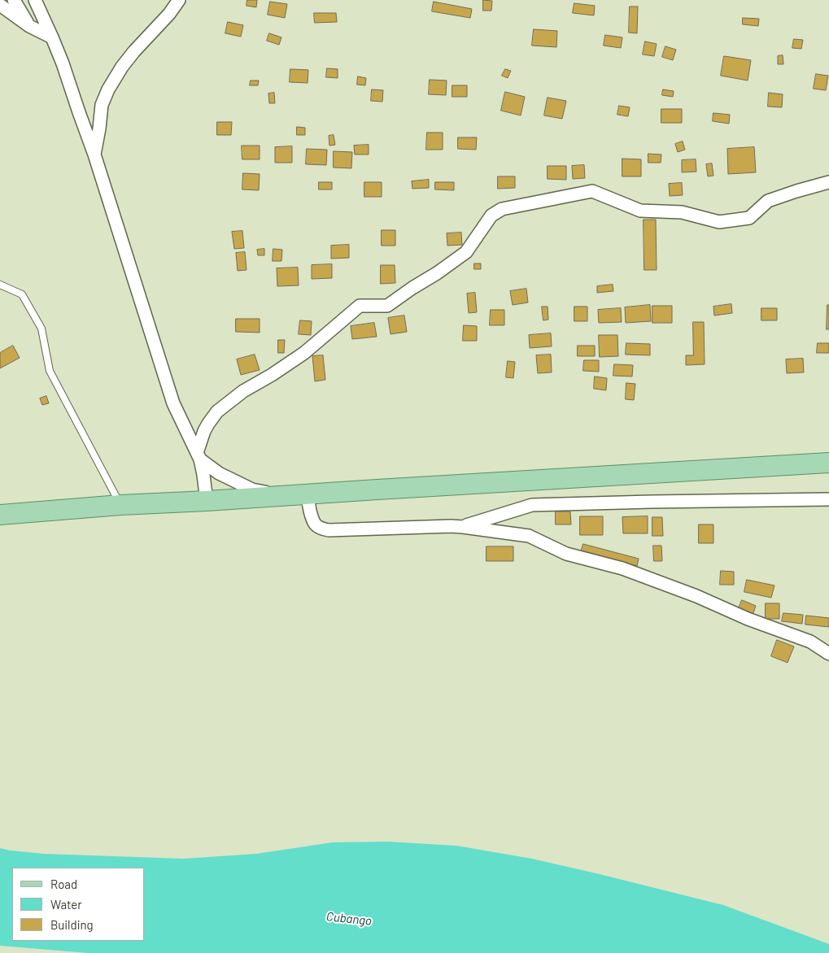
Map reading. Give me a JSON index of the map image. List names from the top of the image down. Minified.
{"water":["Cubango"],"legend":["Road","Water","Building"]}
